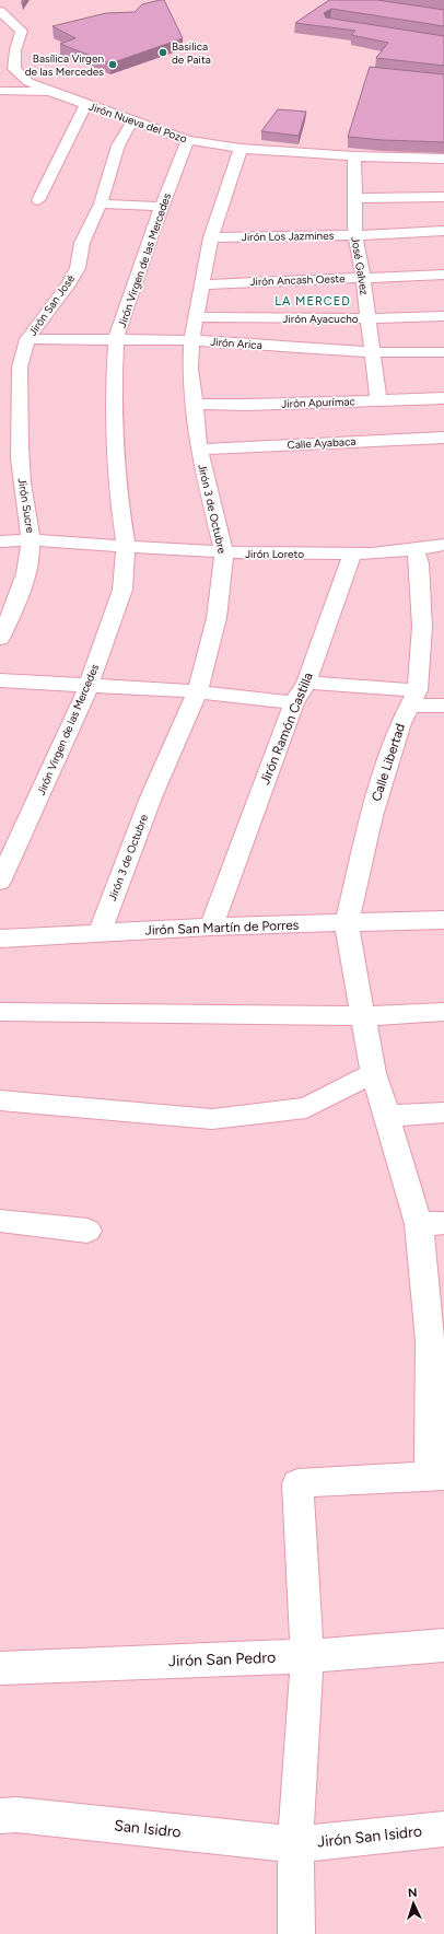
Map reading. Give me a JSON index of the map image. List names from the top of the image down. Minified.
{"streets":{"street":["Jirón Nueva del Pozo","Jirón Los Jazmines","Jirón Virgen de las Mercedes","José Galvez","Jirón Ancash Oeste","Jirón San José","Jirón Ayacucho","Jirón Arica","Jirón Apurímac","Calle Ayabaca","Jirón Sucre","Jirón 3 de Octubre","Jirón Loreto","Jirón Ramón Castilla","Calle Libertad","Jirón San Martín de Porres","Jirón San Pedro","San Isidro","Jirón San Isidro"]},"crossings":[["Jirón Nueva del Pozo","Jirón Virgen de las Mercedes"],["Jirón Nueva del Pozo","José Galvez"],["Jirón Nueva del Pozo","Jirón San José"],["Jirón Nueva del Pozo","Jirón 3 de Octubre"],["Jirón Los Jazmines","José Galvez"],["Jirón Los Jazmines","Jirón 3 de Octubre"],["Jirón Virgen de las Mercedes","Jirón Arica"],["Jirón Virgen de las Mercedes","Jirón Loreto"],["José Galvez","Jirón Ancash Oeste"],["José Galvez","Jirón Ayacucho"],["José Galvez","Jirón Arica"],["José Galvez","Jirón Apurímac"],["Jirón Ancash Oeste","Jirón 3 de Octubre"],["Jirón San José","Jirón Arica"],["Jirón San José","Jirón Sucre"],["Jirón Ayacucho","Jirón 3 de Octubre"],["Jirón Arica","Jirón 3 de Octubre"],["Jirón Apurímac","Jirón 3 de Octubre"],["Calle Ayabaca","Jirón 3 de Octubre"],["Jirón Sucre","Jirón Loreto"],["Jirón 3 de Octubre","Jirón Loreto"],["Jirón 3 de Octubre","Jirón San Martín de Porres"],["Jirón Loreto","Jirón Ramón Castilla"],["Jirón Loreto","Calle Libertad"],["Jirón Ramón Castilla","Jirón San Martín de Porres"],["Calle Libertad","Jirón San Martín de Porres"],["San Isidro","Jirón San Isidro"]],"districts":["LA MERCED"],"places":["Basilica de Paita","Basílica Virgen de las Mercedes"],"north":"top"}
